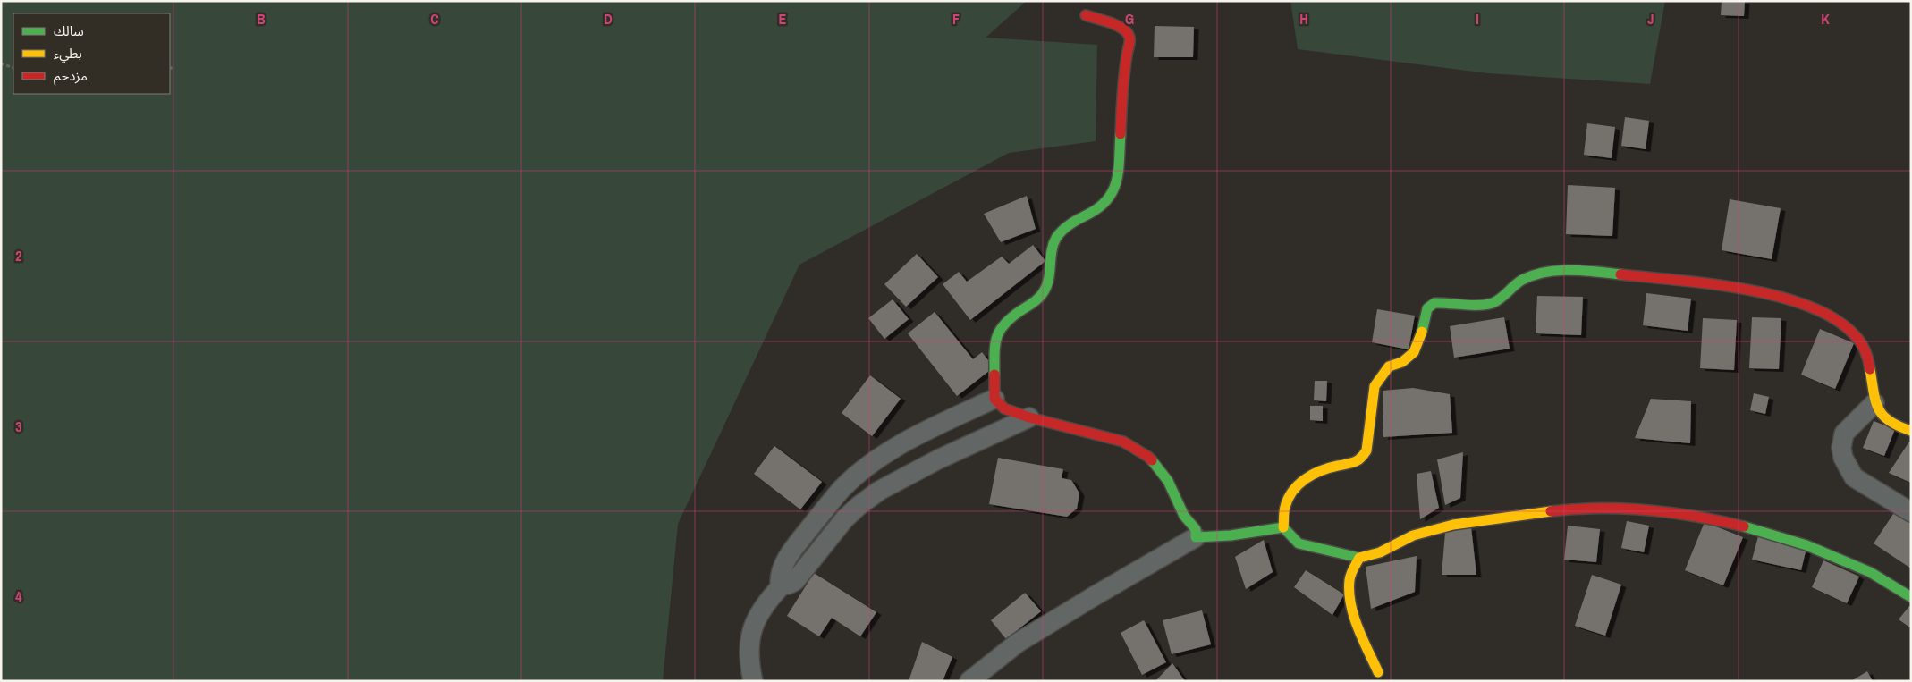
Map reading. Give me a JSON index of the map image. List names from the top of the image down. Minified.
{"legend":["سالك","بطيء","مزدحم"],"grid":{"columns":["B","C","D","E","F","G","H","I","J","K"],"rows":["2","3","4"]}}
